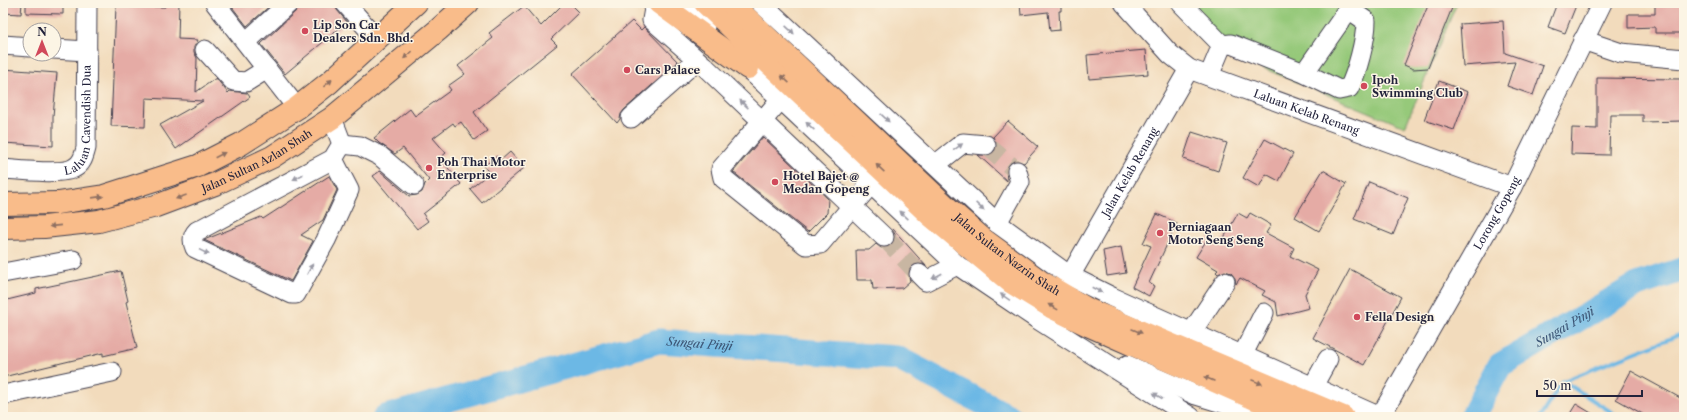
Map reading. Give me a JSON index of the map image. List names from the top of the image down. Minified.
{"streets":{"main road":["Jalan Sultan Azlan Shah","Jalan Sultan Nazrin Shah"],"street":["Laluan Kelab Renang","Laluan Cavendish Dua","Jalan Kelab Renang","Lorong Gopeng"]},"crossings":[["Laluan Kelab Renang","Jalan Kelab Renang"],["Laluan Kelab Renang","Lorong Gopeng"]],"water":["Sungai Pinji"],"places":["Lip Son Car Dealers Sdn. Bhd.","Cars Palace","Ipoh Swimming Club","Poh Thai Motor Enterprise","Hotel Bajet @ Medan Gopeng","Perniagaan Motor Seng Seng","Fella Design"],"scale_bar":"50 m","north":"top"}
